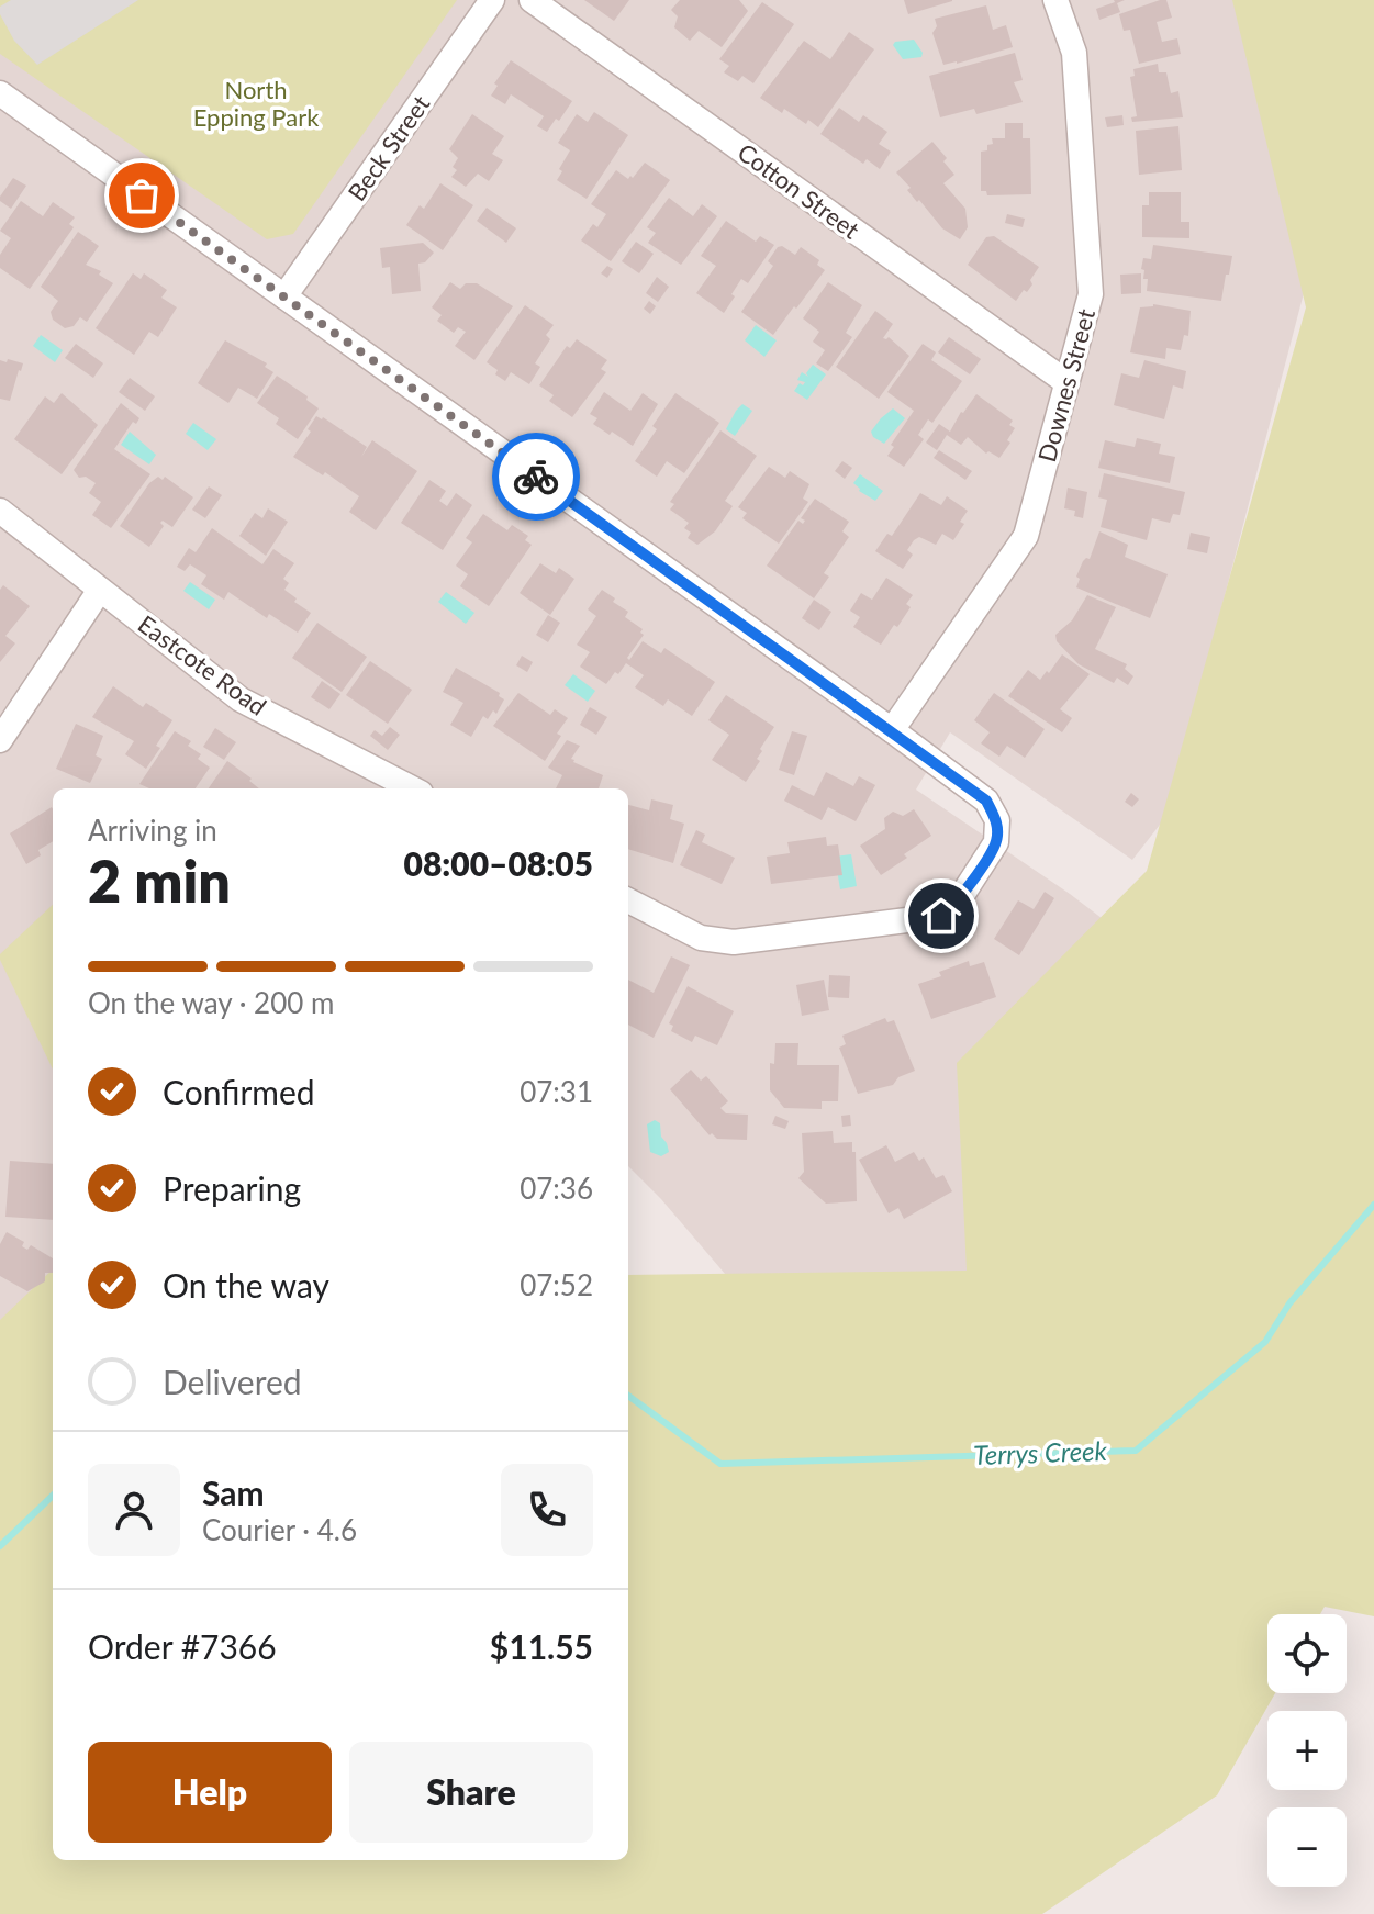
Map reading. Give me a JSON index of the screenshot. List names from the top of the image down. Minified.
{"streets":{"street":["Beck Street","Cotton Street","Downes Street","Eastcote Road"]},"crossings":[["Cotton Street","Downes Street"]],"water":["Terrys Creek"],"parks":["North Epping Park"],"page":{"heading":["2 min","Arriving in","08:00–08:05"],"panel":["Sam","Courier · 4.6","Order #7366","$11.55"],"bar":"On the way · 200 m","list":[["Confirmed","07:31"],["Preparing","07:36"],["On the way","07:52"],"Delivered"],"map_buttons":["+","−"],"buttons":["Help","Share"]}}
